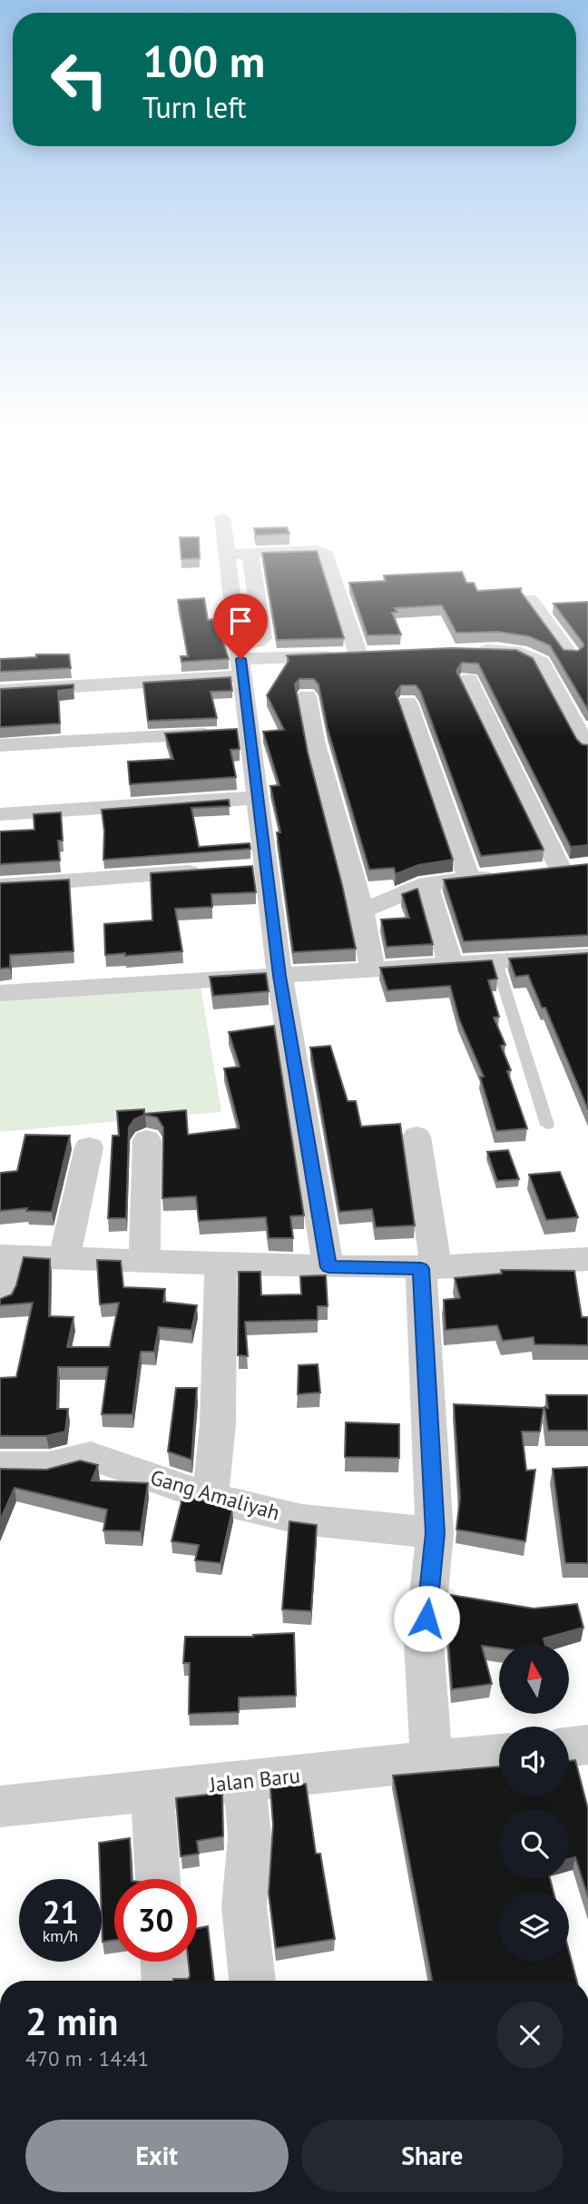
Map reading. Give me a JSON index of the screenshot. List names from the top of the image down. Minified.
{"streets":{"street":["Gang Amaliyah","Jalan Baru"]},"north":"top","page":{"turn":["100 m","Turn left"],"speed":"21 km/h","limit":"30","heading":["2 min","470 m · 14:41"],"buttons":["Exit","Share"]}}
